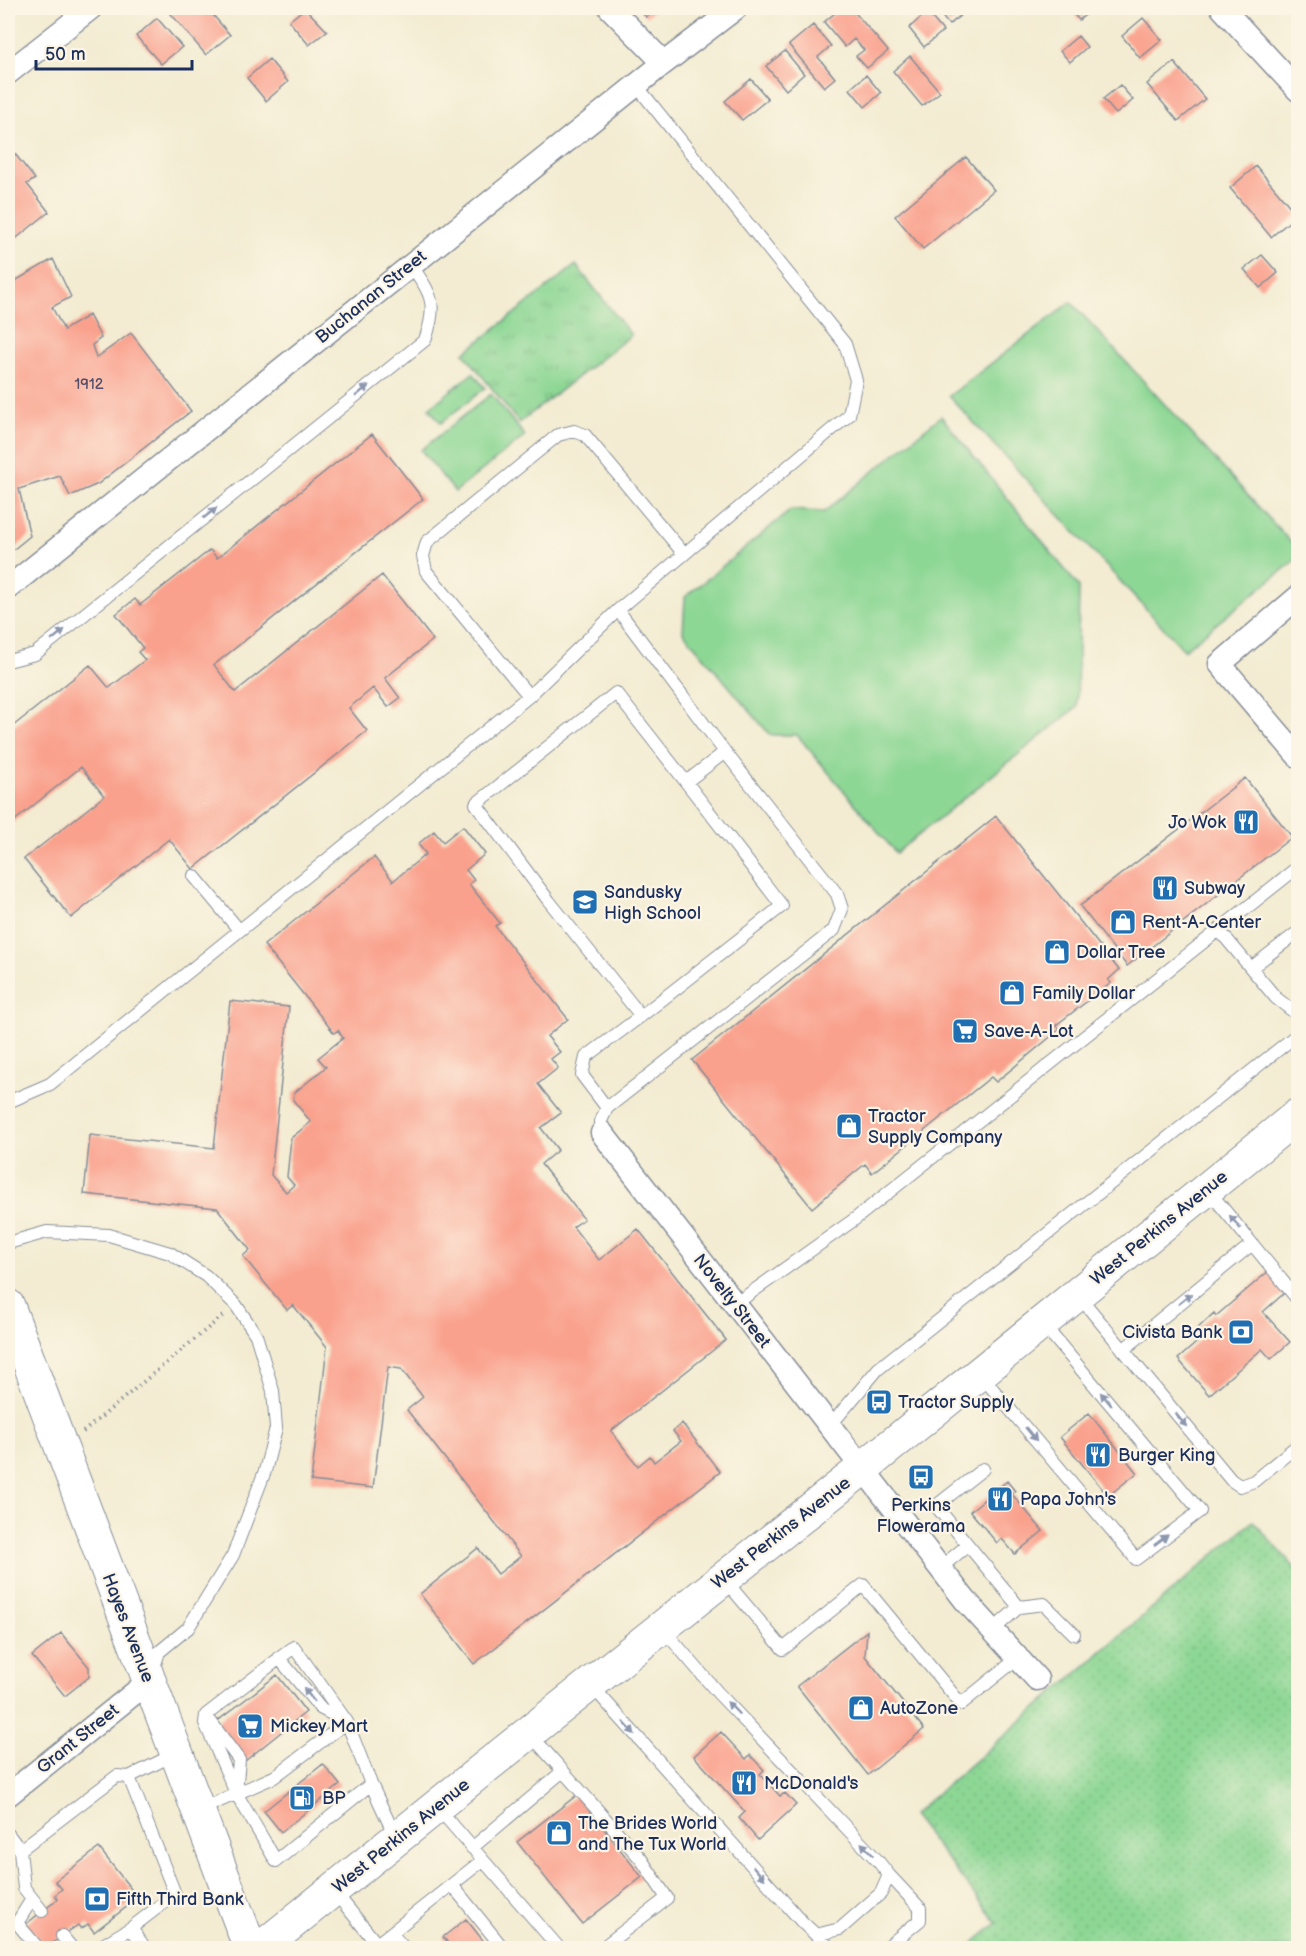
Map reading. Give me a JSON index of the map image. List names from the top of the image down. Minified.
{"streets":{"main road":["West Perkins Avenue","Hayes Avenue"],"street":["Buchanan Street","Novelty Street","Grant Street"]},"crossings":[["West Perkins Avenue","Novelty Street"],["Hayes Avenue","Grant Street"]],"places":{"restaurant":["Jo Wok","Subway","Burger King","Papa John's","McDonald's"],"school or university":["Sandusky High School"],"shop":["Rent-A-Center","Dollar Tree","Family Dollar","Tractor Supply Company","AutoZone","The Brides World and The Tux World"],"supermarket":["Save-A-Lot","Mickey Mart"],"bank":["Civista Bank","Fifth Third Bank"],"bus stop":["Tractor Supply","Perkins Flowerama"],"fuel station":["BP"]},"house_numbers":["1912"],"scale_bar":"50 m"}
